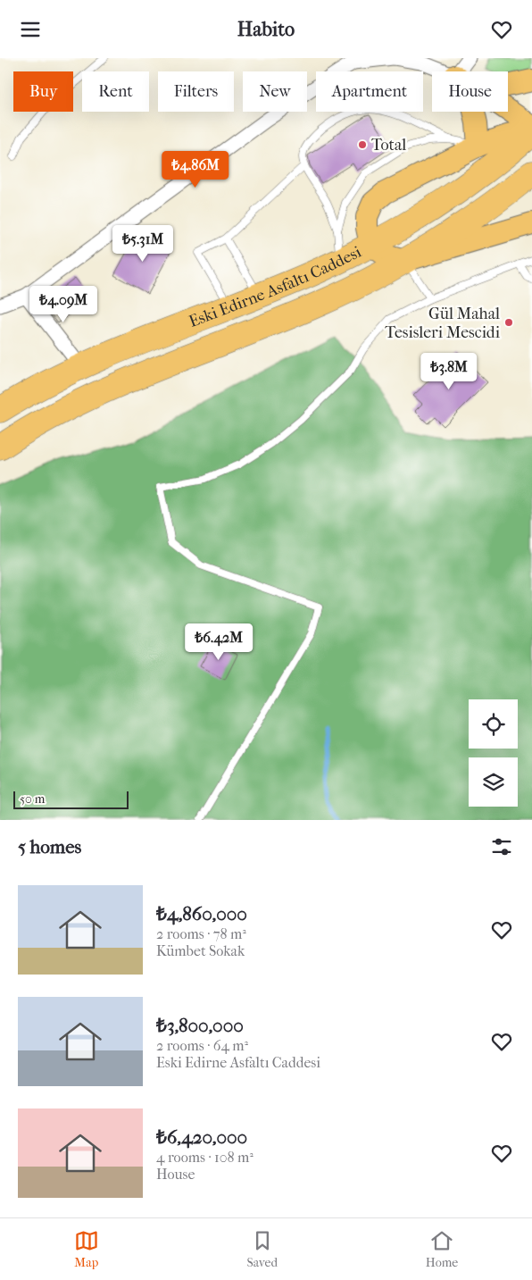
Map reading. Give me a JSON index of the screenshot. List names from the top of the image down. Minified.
{"streets":{"highway":["Eski Edirne Asfaltı Caddesi"]},"places":["Total","Gül Mahal Tesisleri Mescidi"],"scale_bar":"50 m","page":{"header":"Habito","chip":["Buy","Rent","Filters","New","Apartment","House"],"price":["₺4.86M","₺5.31M","₺4.09M","₺3.8M","₺6.42M"],"scale":"50 m","heading":"5 homes","list":[{"name":"₺4,860,000","note":"2 rooms · 78 m² · Kümbet Sokak"},{"name":"₺3,800,000","note":"2 rooms · 64 m² · Eski Edirne Asfaltı Caddesi"},{"name":"₺6,420,000","note":"4 rooms · 108 m² · House"}],"tabs":["Map","Saved","Home"]}}
